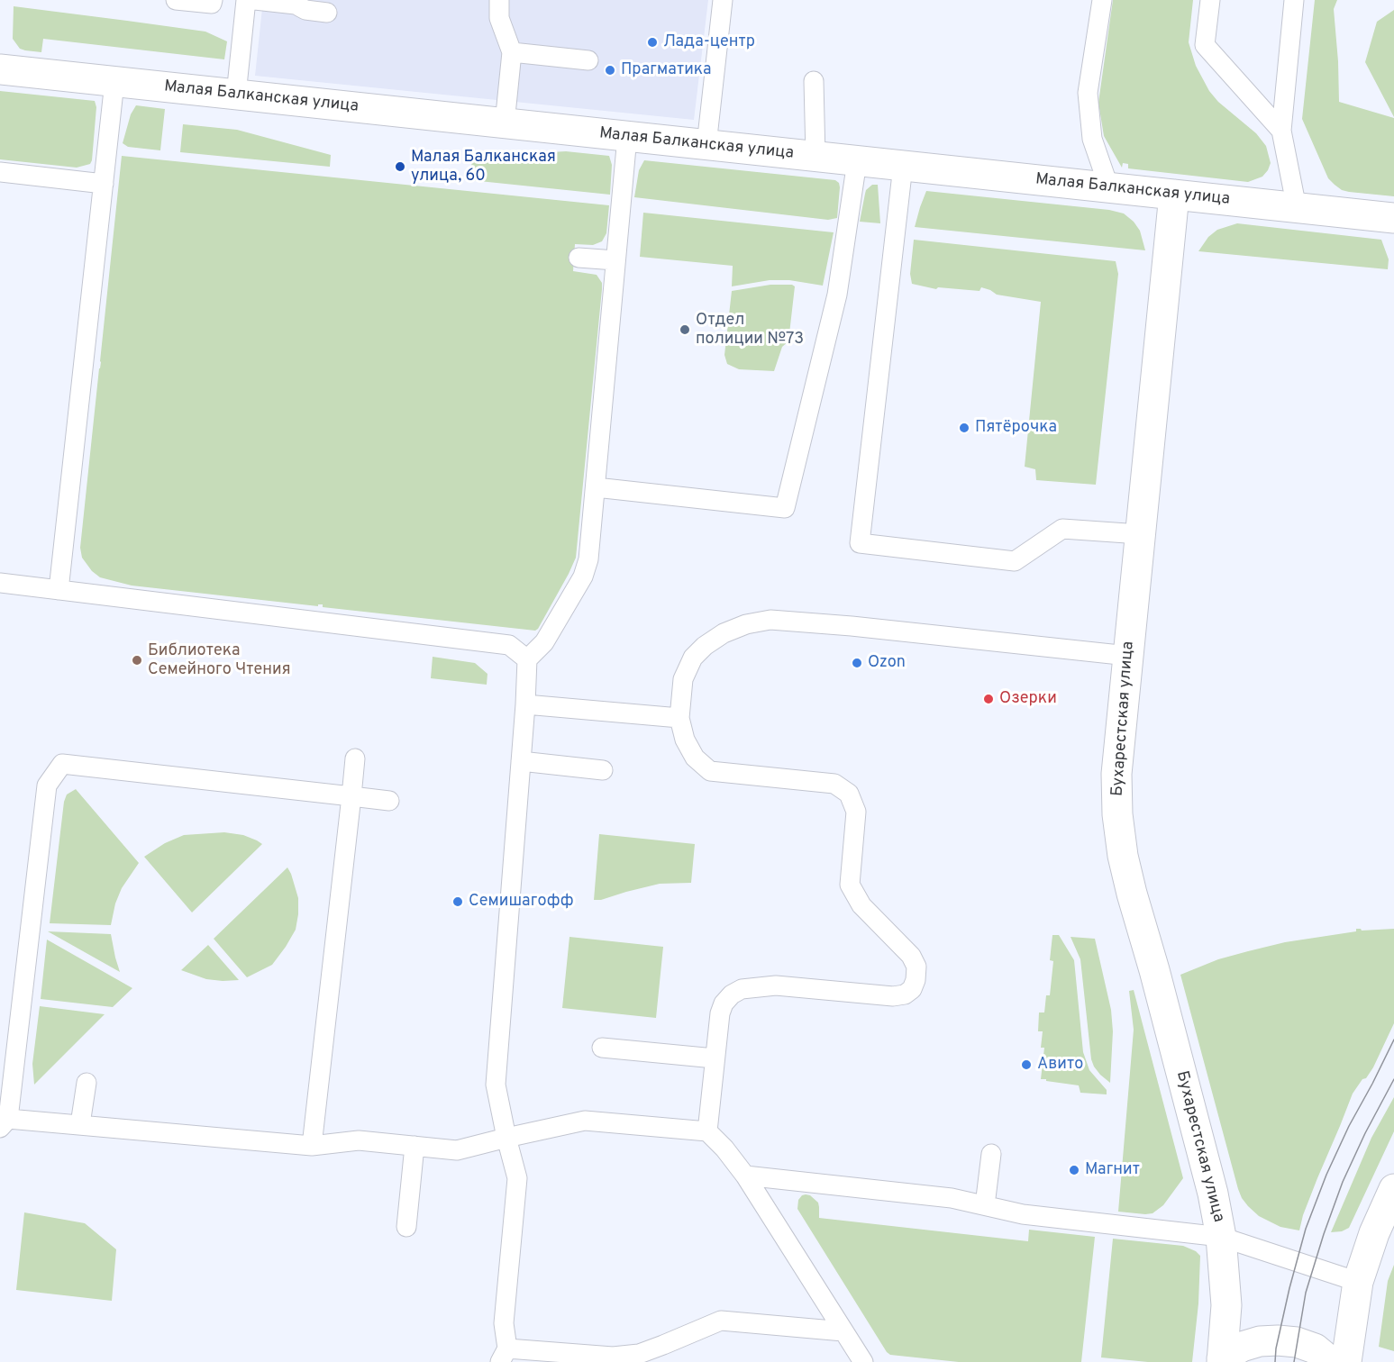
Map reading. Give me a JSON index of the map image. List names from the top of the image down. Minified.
{"streets":{"street":["Малая Балканская улица","Бухарестская улица"]},"crossings":[["Малая Балканская улица","Бухарестская улица"]],"places":["Лада-центр","Прагматика","Малая Балканская улица, 60","Отдел полиции №73","Пятёрочка","Библиотека Семейного Чтения","Ozon","Озерки","Семишагофф","Авито","Магнит"]}
